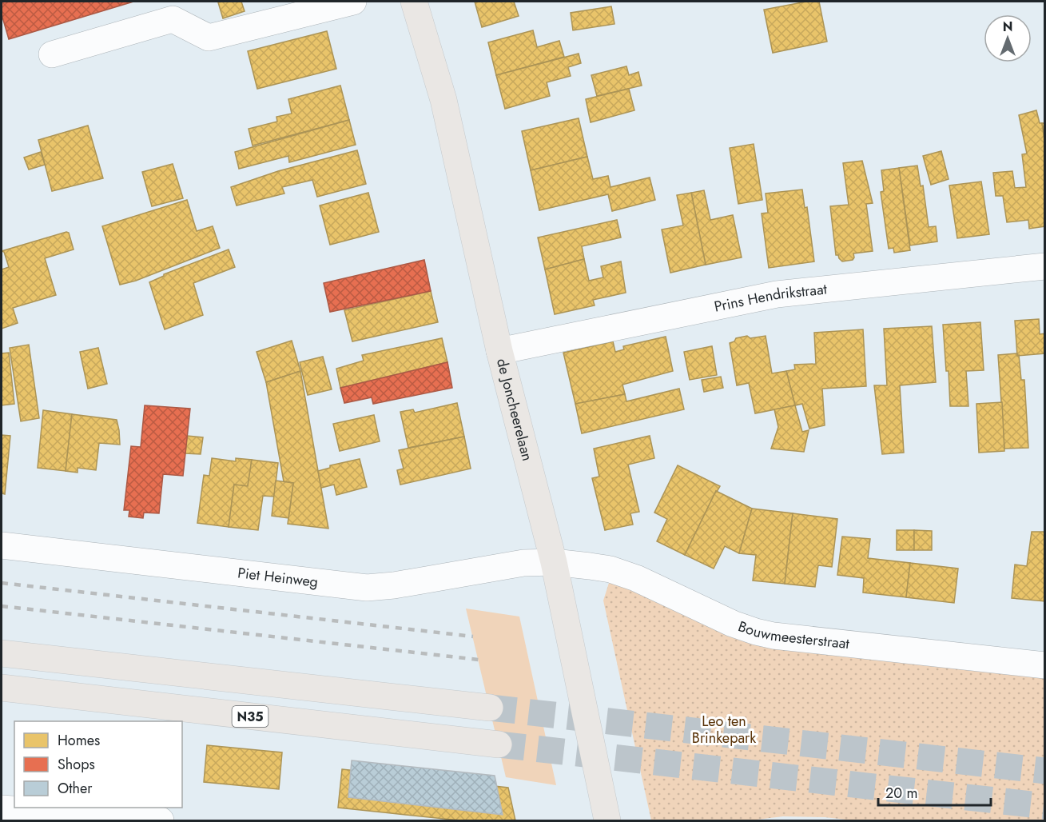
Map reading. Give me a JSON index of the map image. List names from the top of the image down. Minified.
{"streets":{"main road":["de Joncheerelaan","N35"],"street":["Prins Hendrikstraat","Piet Heinweg","Bouwmeesterstraat"]},"crossings":[["Prins Hendrikstraat","de Joncheerelaan"],["de Joncheerelaan","Piet Heinweg"],["de Joncheerelaan","Bouwmeesterstraat"],["Piet Heinweg","Bouwmeesterstraat"]],"parks":["Leo ten Brinkepark"],"legend":["Homes","Shops","Other"],"scale_bar":"20 m","north":"top"}
